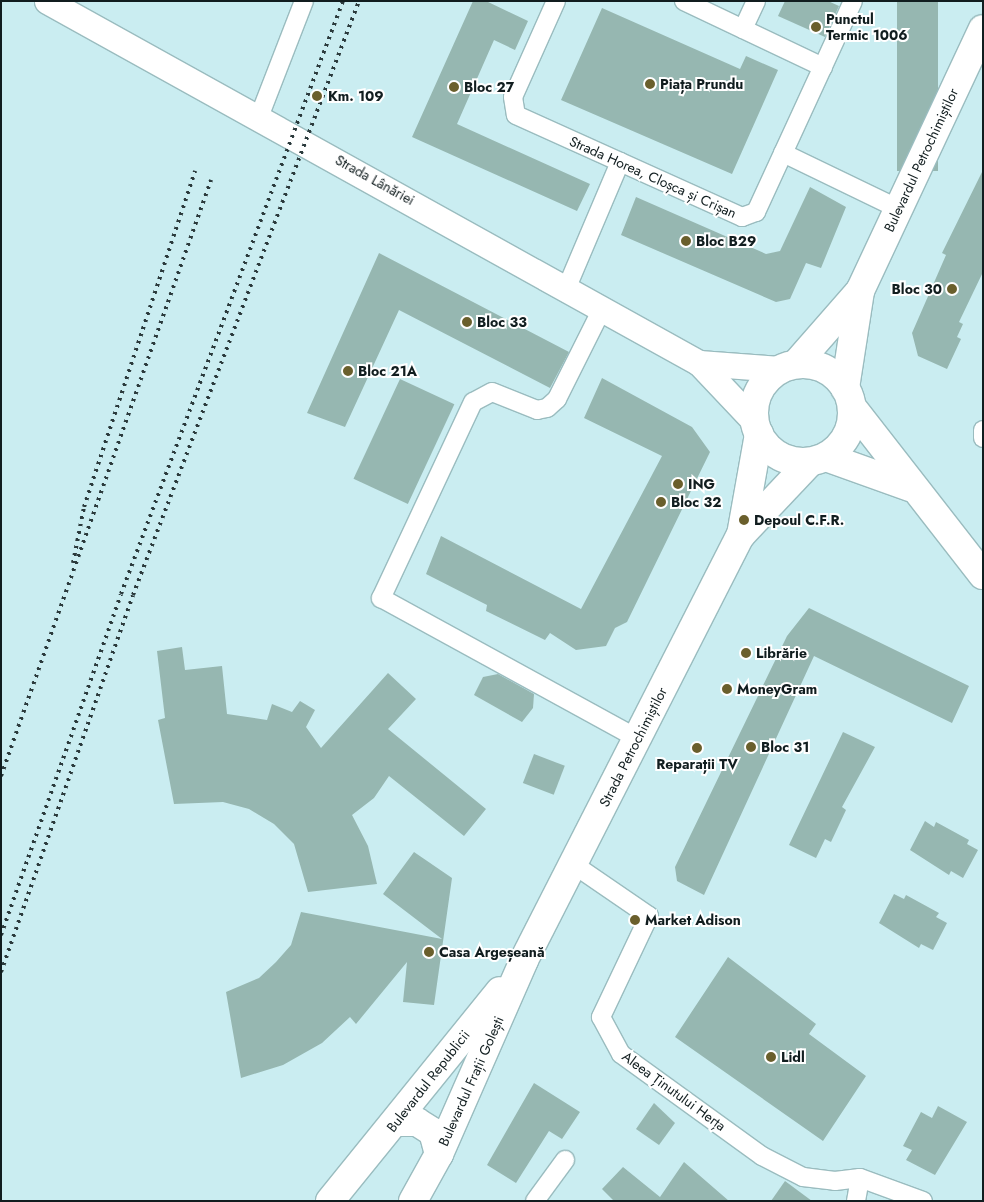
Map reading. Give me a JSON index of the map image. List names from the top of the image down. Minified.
{"streets":{"main road":["Bulevardul Petrochimiștilor","Strada Petrochimiștilor","Bulevardul Republicii","Bulevardul Frații Golești"],"street":["Strada Horea, Cloșca și Crișan","Strada Lânăriei","Aleea Ținutului Herța"]},"crossings":[["Bulevardul Petrochimiștilor","Strada Petrochimiștilor"],["Strada Petrochimiștilor","Bulevardul Republicii"],["Strada Petrochimiștilor","Bulevardul Frații Golești"],["Strada Petrochimiștilor","Aleea Ținutului Herța"],["Bulevardul Republicii","Bulevardul Frații Golești"]],"places":["Punctul Termic 1006","Piața Prundu","Bloc 27","Km. 109","Bloc B29","Bloc 30","Bloc 33","Bloc 21A","ING","Bloc 32","Depoul C.F.R.","Librărie","MoneyGram","Bloc 31","Reparații TV","Market Adison","Casa Argeșeană","Lidl"]}
